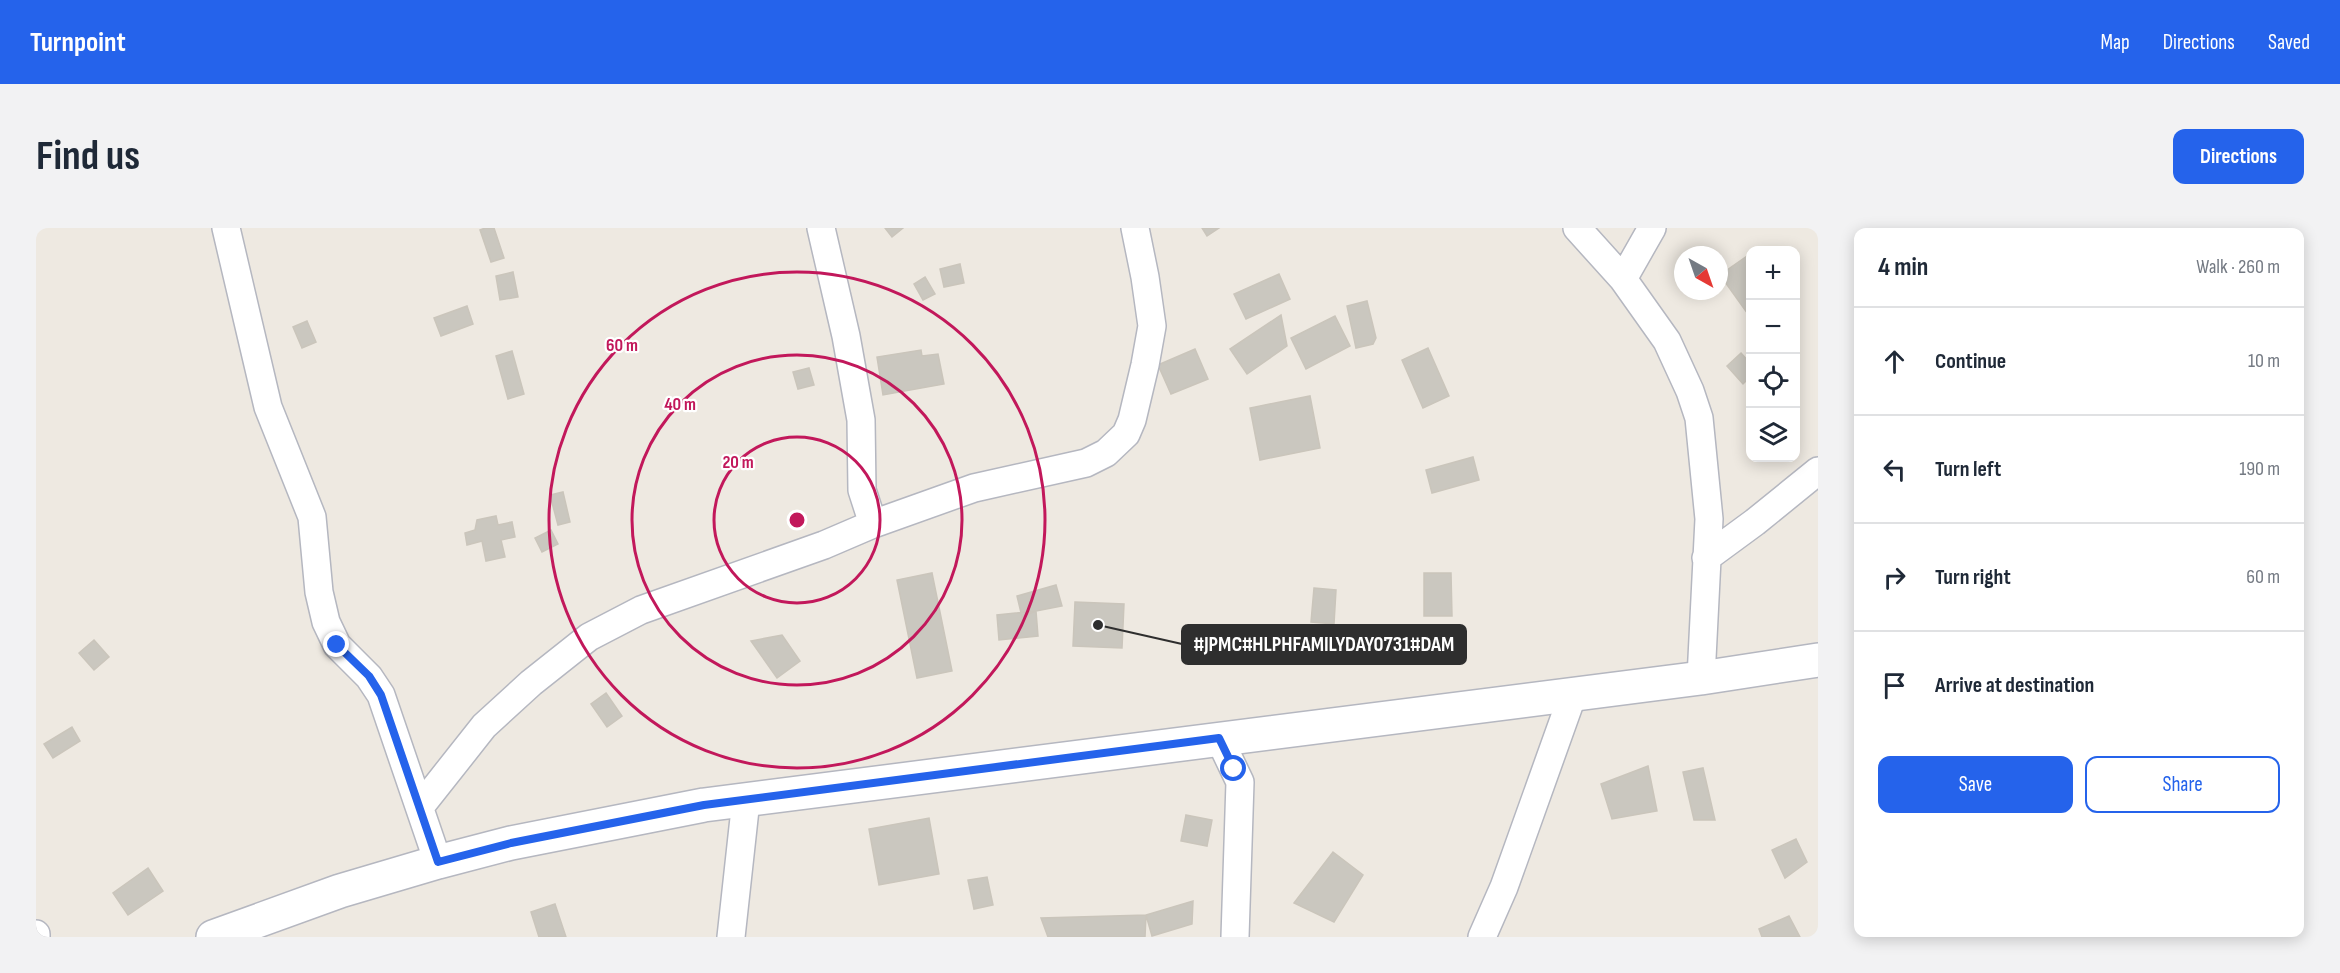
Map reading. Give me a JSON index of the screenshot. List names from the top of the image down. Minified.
{"places":["#JPMC#HLPHFAMILYDAY0731#DAM"],"north":"bottom right","page":{"header":"Turnpoint","nav":["Map","Directions","Saved"],"buttons":["Directions",["Save","Share"]],"title":"Find us","heading":["4 min","Walk · 260 m"],"map_buttons":["+","−"],"list":[["Continue","10 m"],["Turn left","190 m"],["Turn right","60 m"],"Arrive at destination"]},"rings":["60 m","40 m","20 m"]}
